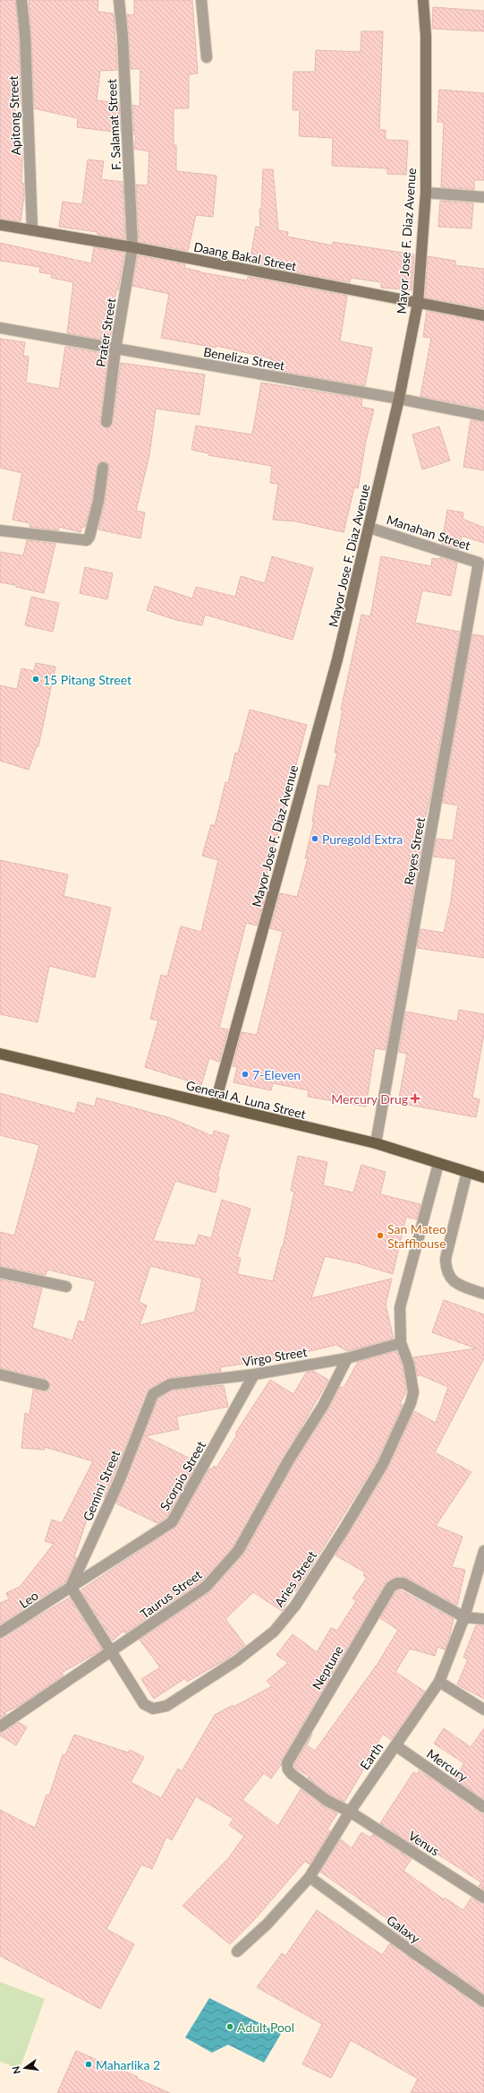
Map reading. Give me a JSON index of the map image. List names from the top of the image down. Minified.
{"streets":{"main road":["General A. Luna Street"],"street":["Apitong Street","F. Salamat Street","Mayor Jose F. Diaz Avenue","Daang Bakal Street","Prater Street","Beneliza Street","Manahan Street","Reyes Street","Virgo Street","Scorpio Street","Gemini Street","Aries Street","Taurus Street","Leo","Neptune","Earth","Mercury","Venus","Galaxy"]},"crossings":[["Apitong Street","Daang Bakal Street"],["F. Salamat Street","Daang Bakal Street"],["F. Salamat Street","Prater Street"],["Mayor Jose F. Diaz Avenue","Daang Bakal Street"],["Mayor Jose F. Diaz Avenue","Beneliza Street"],["Mayor Jose F. Diaz Avenue","Manahan Street"],["Mayor Jose F. Diaz Avenue","General A. Luna Street"],["Daang Bakal Street","Prater Street"],["Prater Street","Beneliza Street"],["Manahan Street","Reyes Street"],["Reyes Street","General A. Luna Street"],["General A. Luna Street","Aries Street"],["Virgo Street","Scorpio Street"],["Virgo Street","Gemini Street"],["Virgo Street","Aries Street"],["Virgo Street","Taurus Street"],["Scorpio Street","Gemini Street"],["Scorpio Street","Aries Street"],["Scorpio Street","Leo"],["Gemini Street","Aries Street"],["Gemini Street","Leo"],["Aries Street","Taurus Street"],["Aries Street","Leo"],["Neptune","Earth"],["Neptune","Venus"],["Earth","Mercury"],["Earth","Venus"],["Earth","Galaxy"]],"places":{"other":["15 Pitang Street","Puregold Extra","7-Eleven","San Mateo Staffhouse","Adult Pool","Maharlika 2"],"health":["Mercury Drug"]},"north":"left"}
